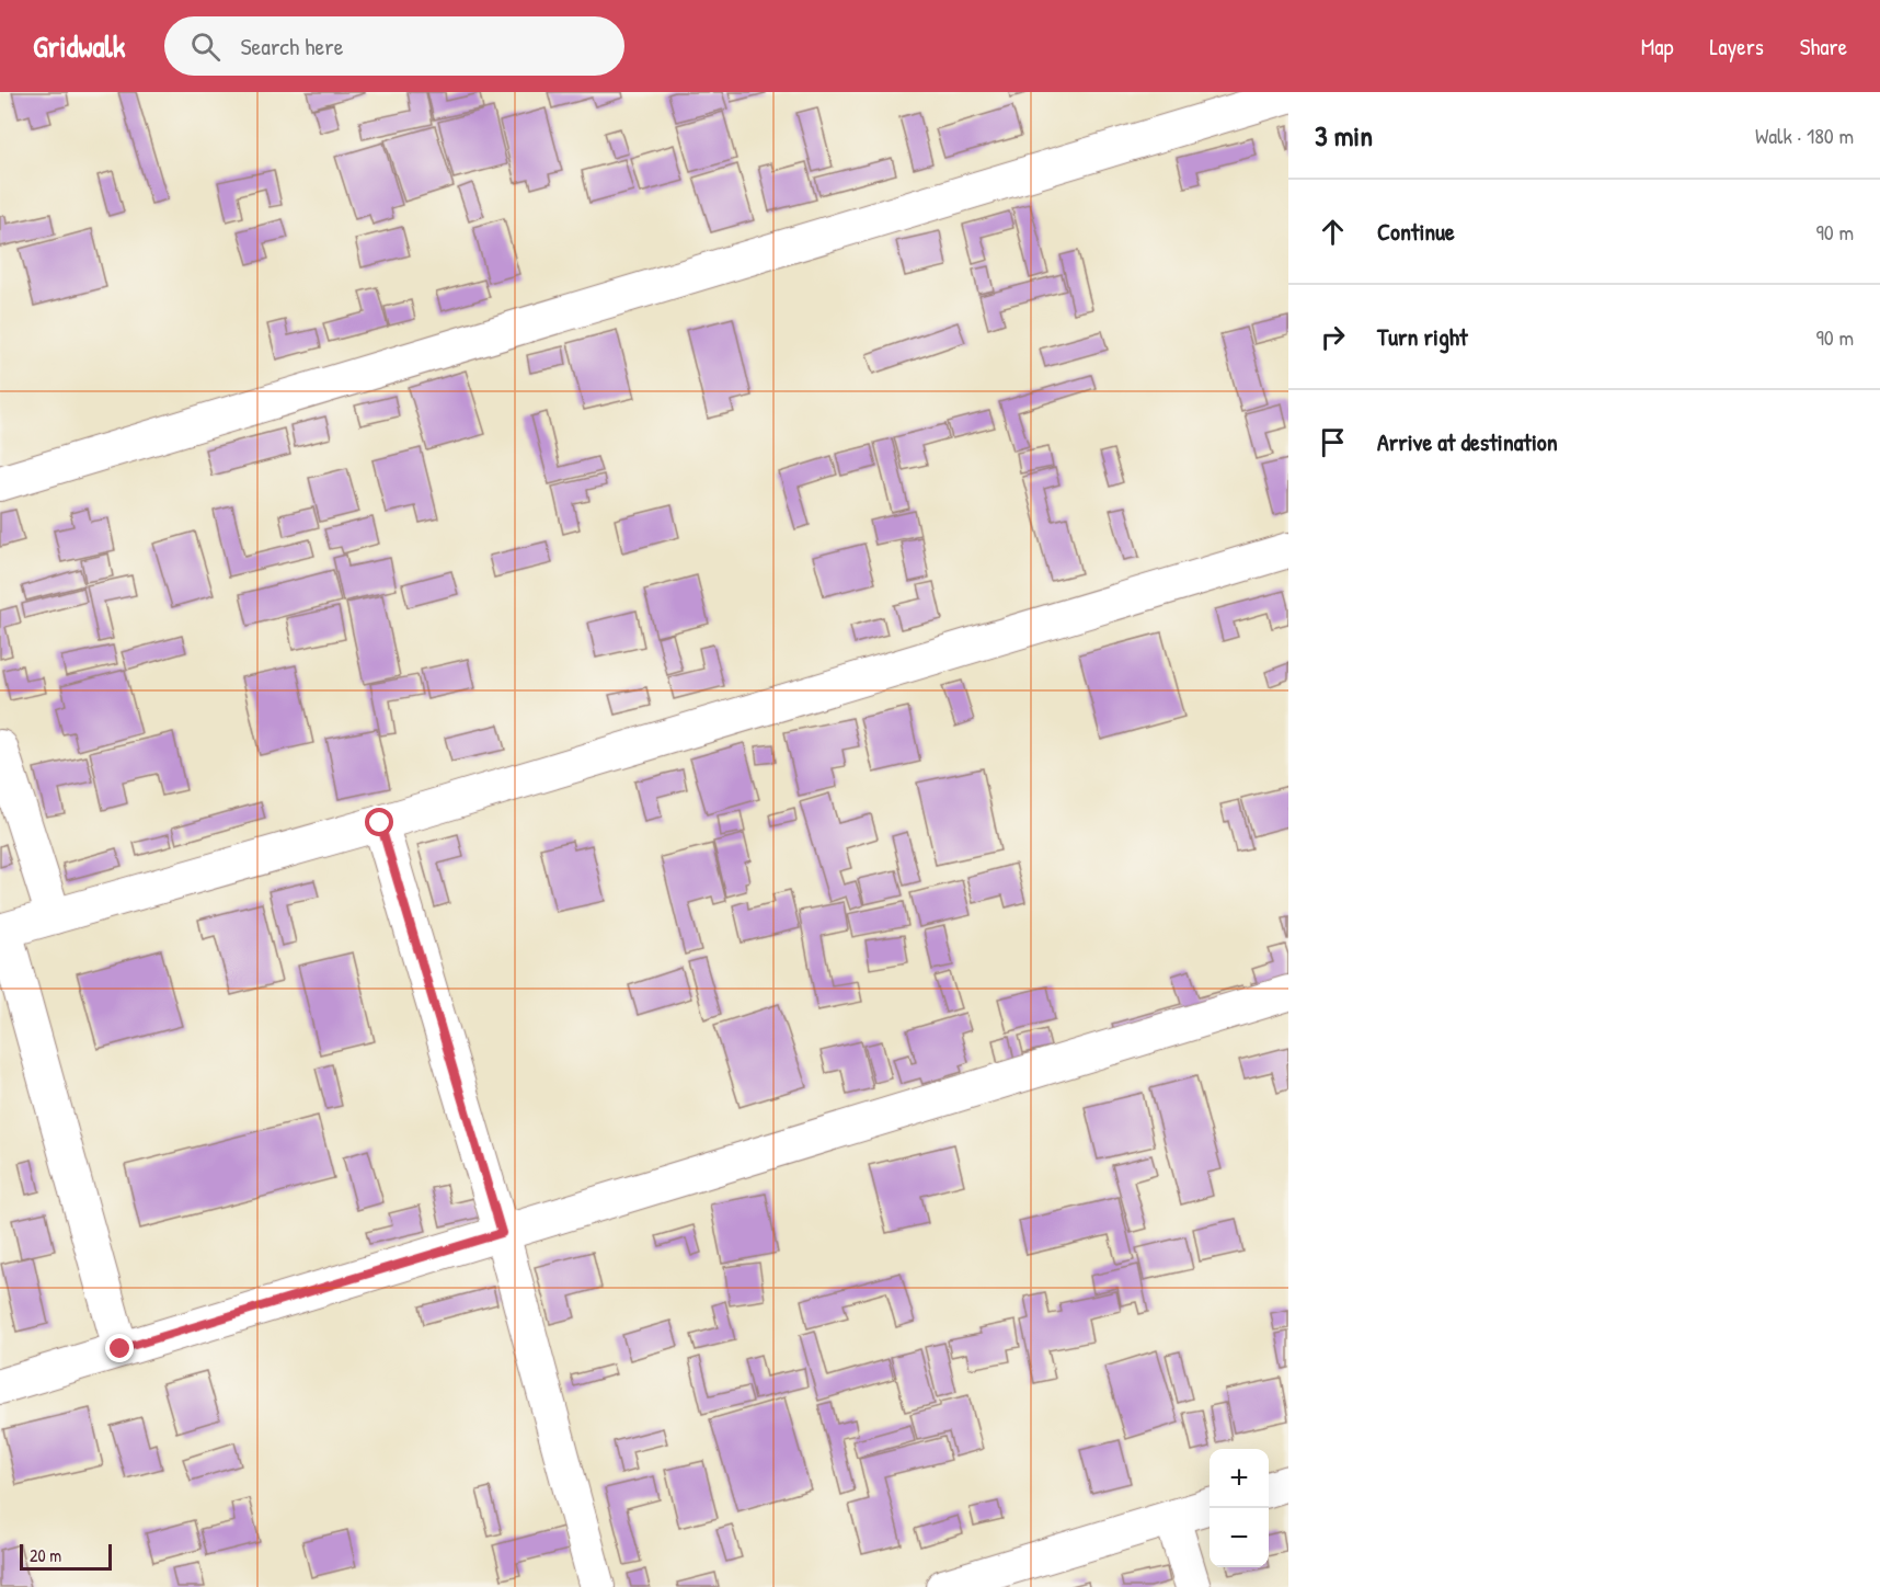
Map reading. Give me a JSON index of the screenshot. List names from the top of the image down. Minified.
{"scale_bar":"20 m","page":{"header":"Gridwalk","search":"Search here","nav":["Map","Layers","Share"],"heading":["3 min","Walk · 180 m"],"list":[["Continue","90 m"],["Turn right","90 m"],"Arrive at destination"],"map_buttons":["+","−"],"scale":"20 m"}}
